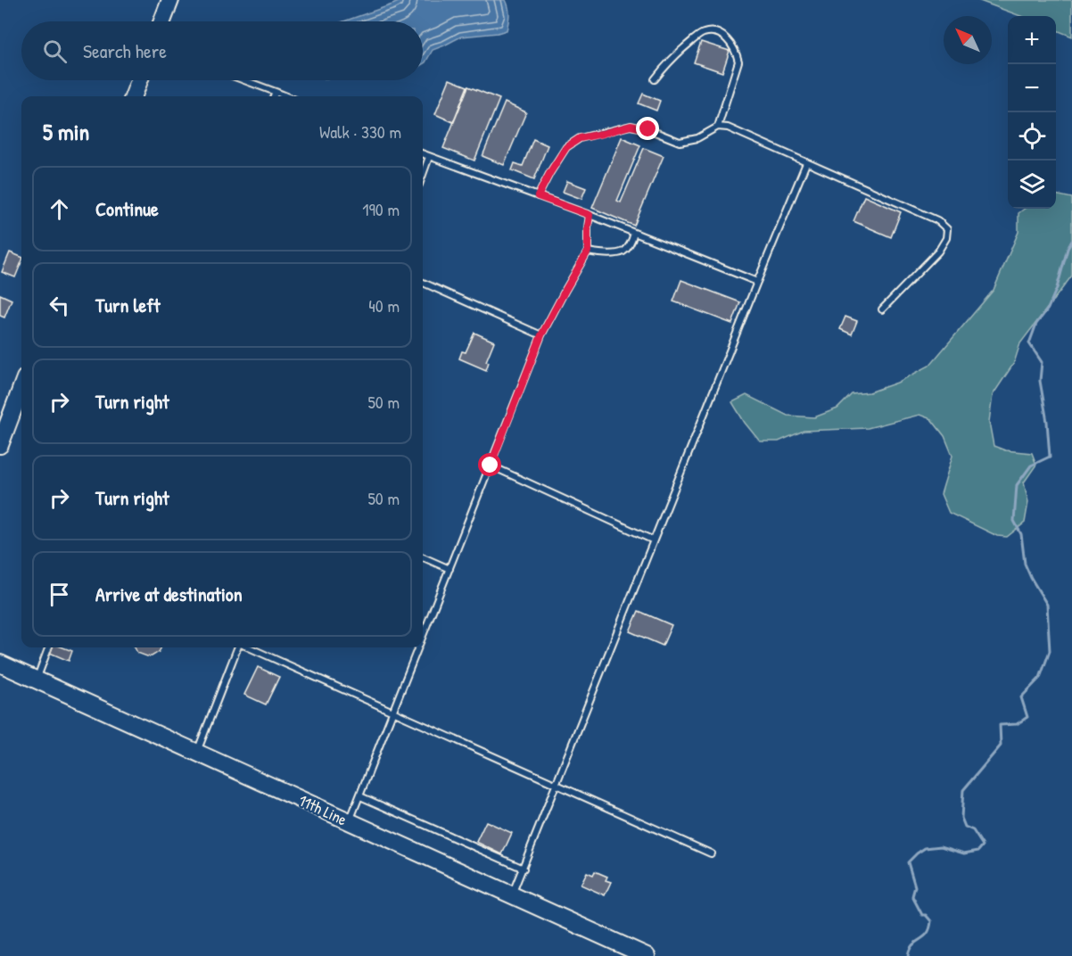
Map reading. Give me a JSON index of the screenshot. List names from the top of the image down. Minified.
{"streets":{"main road":["11th Line"]},"north":"top left","page":{"map_buttons":["+","−"],"search":"Search here","heading":["5 min","Walk · 330 m"],"list":[["Continue","190 m"],["Turn left","40 m"],["Turn right","50 m"],["Turn right","50 m"],"Arrive at destination"]}}
